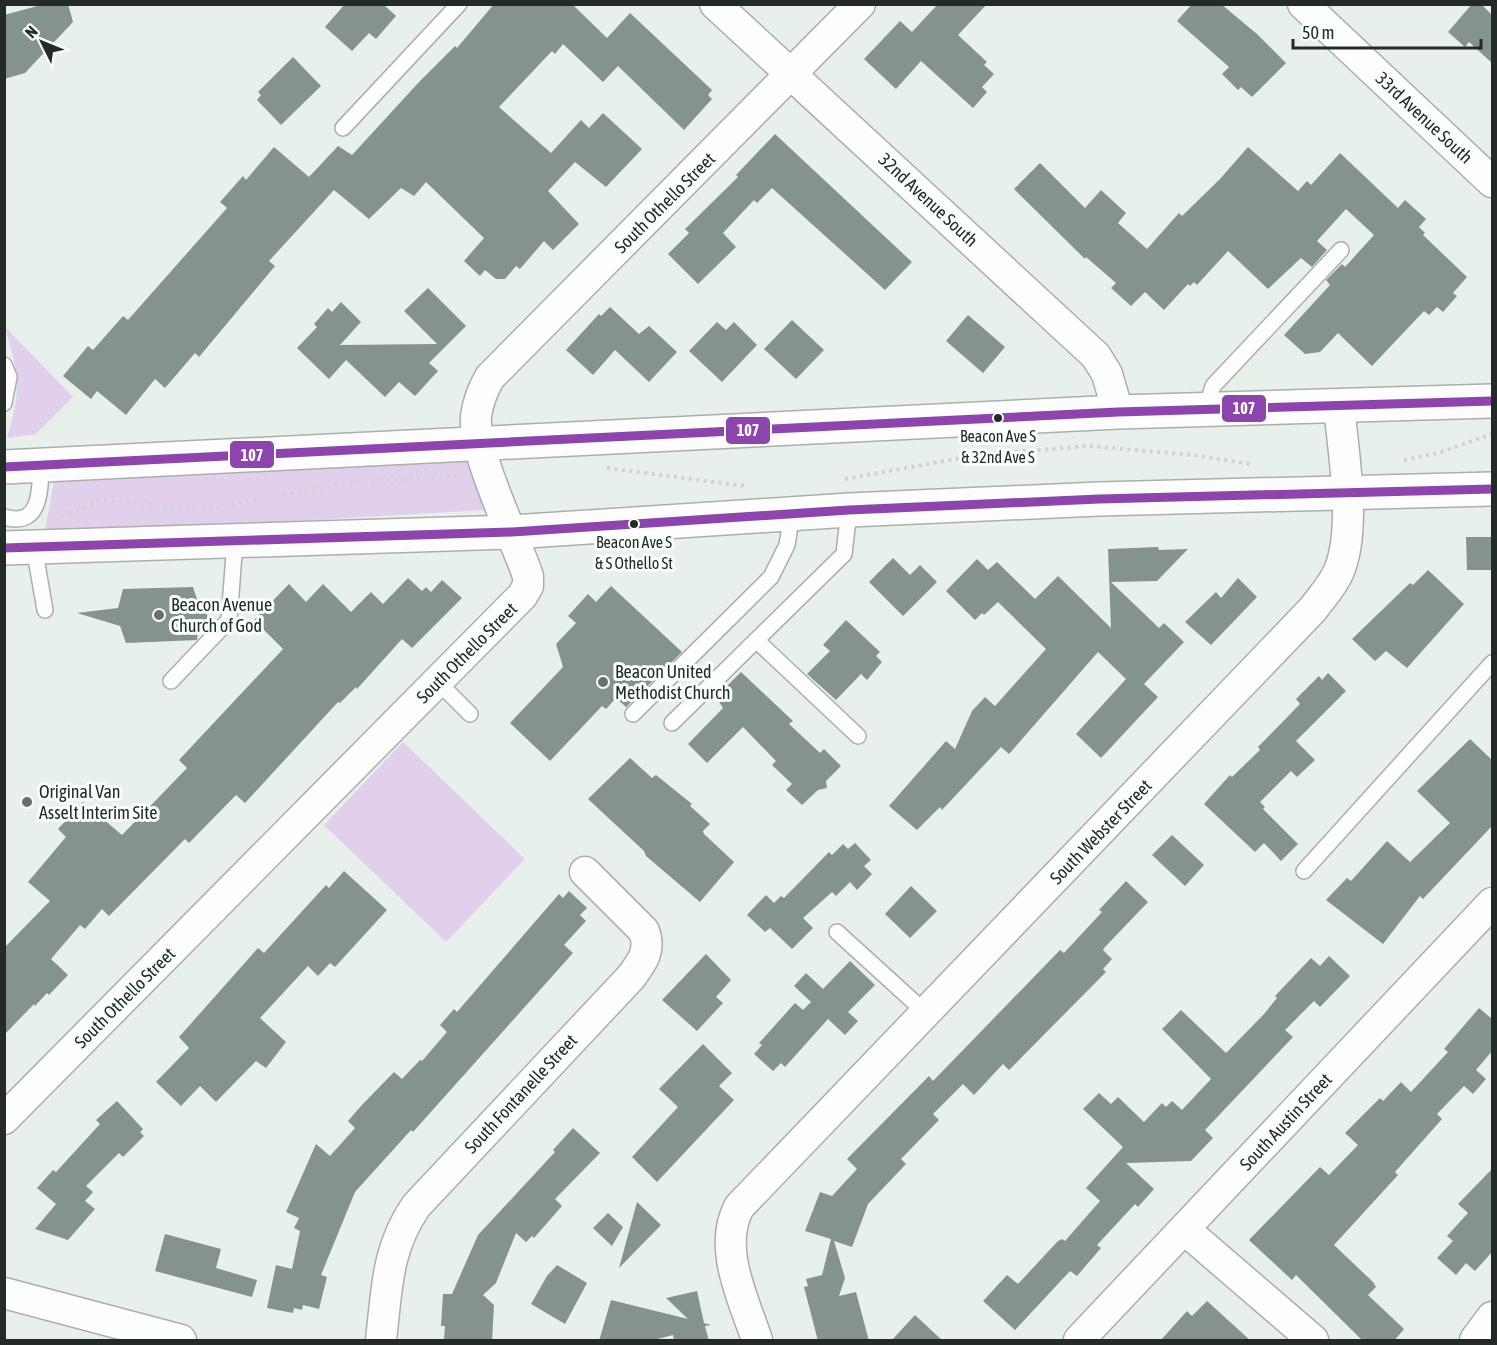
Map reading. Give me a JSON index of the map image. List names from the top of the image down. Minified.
{"streets":{"street":["33rd Avenue South","32nd Avenue South","South Othello Street","South Webster Street","South Fontanelle Street","South Austin Street"]},"crossings":[["32nd Avenue South","South Othello Street"]],"places":["Beacon Ave S & 32nd Ave S","Beacon Ave S & S Othello St","Beacon Avenue Church of God","Beacon United Methodist Church","Original Van Asselt Interim Site"],"lines":["transit line 107"],"scale_bar":"50 m","north":"top left"}
